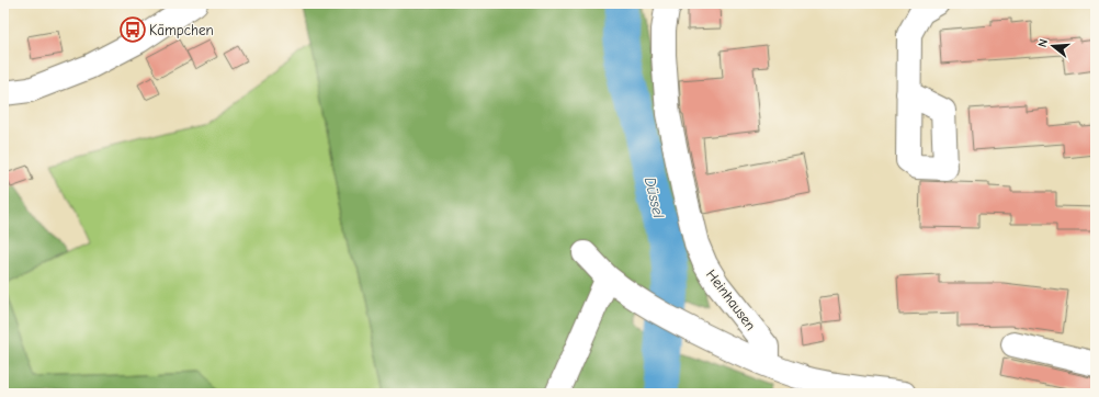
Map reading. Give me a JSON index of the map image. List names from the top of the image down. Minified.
{"streets":{"street":["Heinhausen"]},"water":["Düssel"],"places":{"bus stop":["Kämpchen"]},"north":"left"}
